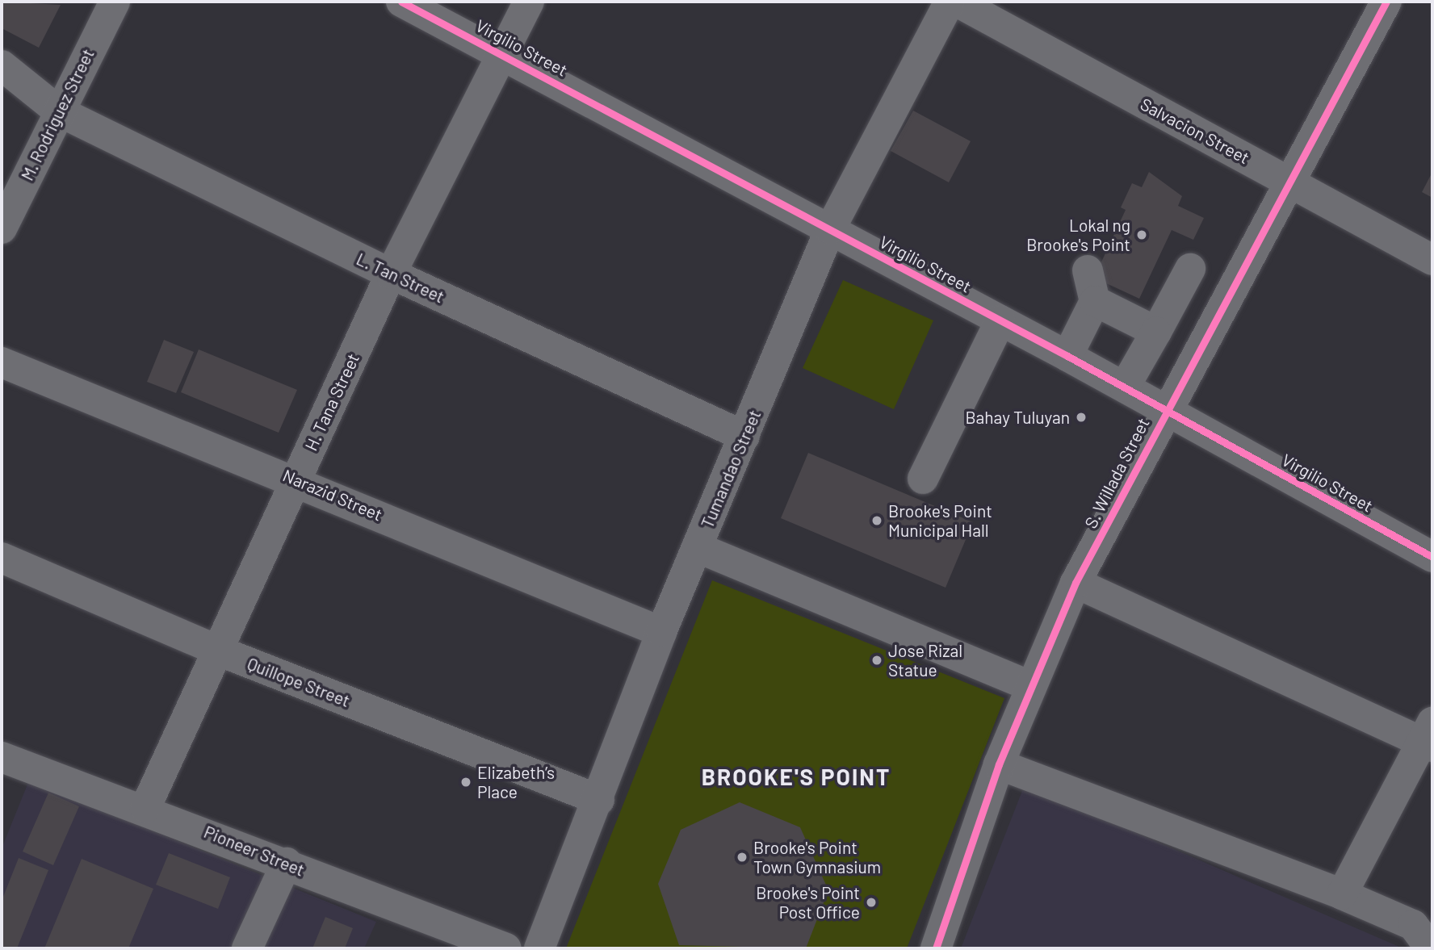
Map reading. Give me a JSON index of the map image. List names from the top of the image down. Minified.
{"streets":{"street":["Virgilio Street","M. Rodriguez Street","Salvacion Street","L. Tan Street","H. Tana Street","Tumandao Street","S. Willada Street","Narazid Street","Quillope Street","Pioneer Street"]},"crossings":[["Virgilio Street","H. Tana Street"],["Virgilio Street","Tumandao Street"],["Virgilio Street","S. Willada Street"],["M. Rodriguez Street","L. Tan Street"],["Salvacion Street","S. Willada Street"],["L. Tan Street","H. Tana Street"],["L. Tan Street","Tumandao Street"],["H. Tana Street","Narazid Street"],["H. Tana Street","Quillope Street"],["H. Tana Street","Pioneer Street"],["Tumandao Street","Narazid Street"],["Tumandao Street","Quillope Street"]],"districts":["BROOKE'S POINT"],"places":["Lokal ng Brooke's Point","Bahay Tuluyan","Brooke's Point Municipal Hall","Jose Rizal Statue","Elizabeth’s Place","Brooke's Point Town Gymnasium","Brooke's Point Post Office"]}
